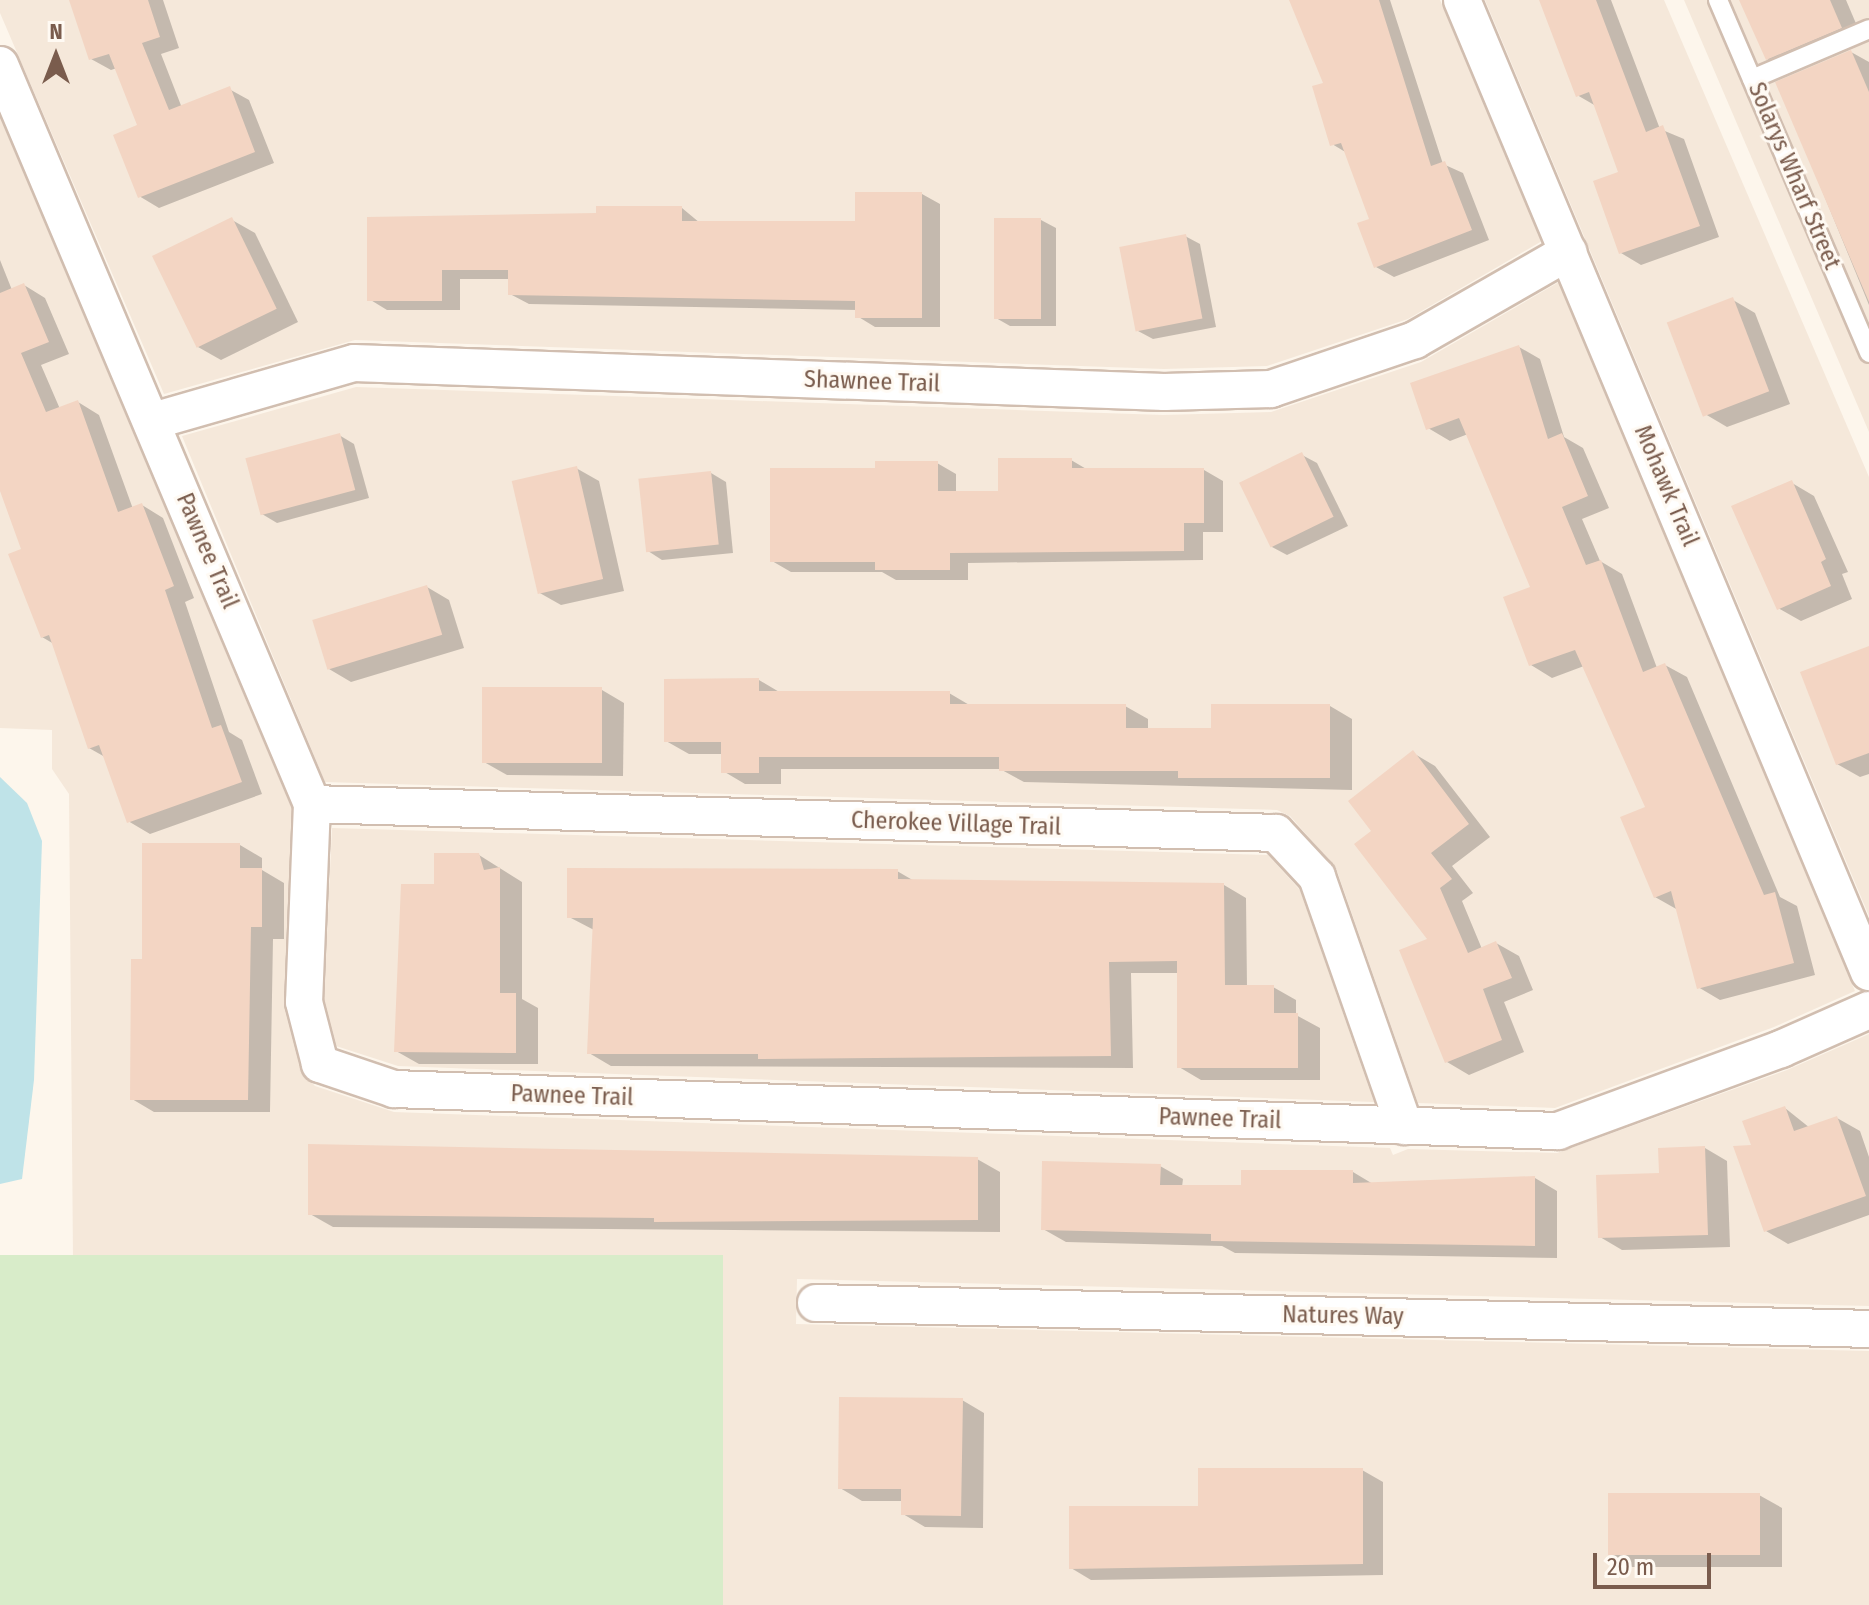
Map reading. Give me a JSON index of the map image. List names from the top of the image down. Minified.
{"streets":{"street":["Shawnee Trail","Mohawk Trail","Pawnee Trail","Cherokee Village Trail","Natures Way"],"lane":["Solarys Wharf Street"]},"crossings":[["Shawnee Trail","Mohawk Trail"],["Shawnee Trail","Pawnee Trail"],["Pawnee Trail","Cherokee Village Trail"]],"scale_bar":"20 m","north":"top"}
